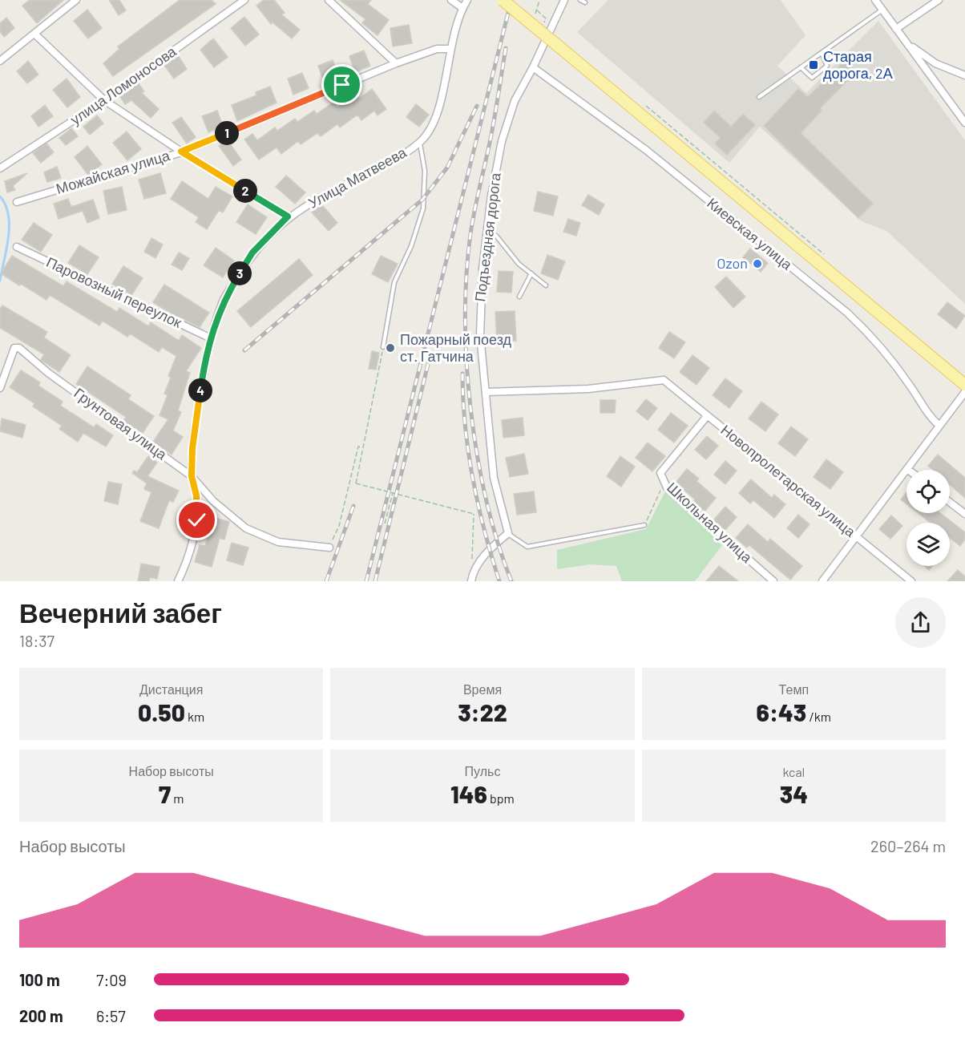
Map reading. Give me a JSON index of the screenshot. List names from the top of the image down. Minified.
{"streets":{"main road":["Киевская улица"],"street":["улица Ломоносова","Можайская улица","Улица Матвеева","Подъездная дорога","Паровозный переулок","Грунтовая улица","Новопролетарская улица","Школьная улица"]},"crossings":[["Можайская улица","Улица Матвеева"],["Улица Матвеева","Паровозный переулок"],["Улица Матвеева","Грунтовая улица"],["Киевская улица","Подъездная дорога"],["Подъездная дорога","Новопролетарская улица"],["Новопролетарская улица","Школьная улица"]],"places":{"transit":["Старая дорога, 2А"],"other":["Ozon","Пожарный поезд ст. Гатчина"]},"page":{"pins":["1","2","3","4"],"heading":["Вечерний забег","18:37"],"stats":[["Дистанция","0.50 km"],["Время","3:22"],["Темп","6:43 /km"],["Набор высоты","7 m"],["Пульс","146 bpm"],["kcal","34"]],"chart":["Набор высоты","260–264 m"],"list":[{"name":"100 m","note":"7:09"},{"name":"200 m","note":"6:57"}]}}
